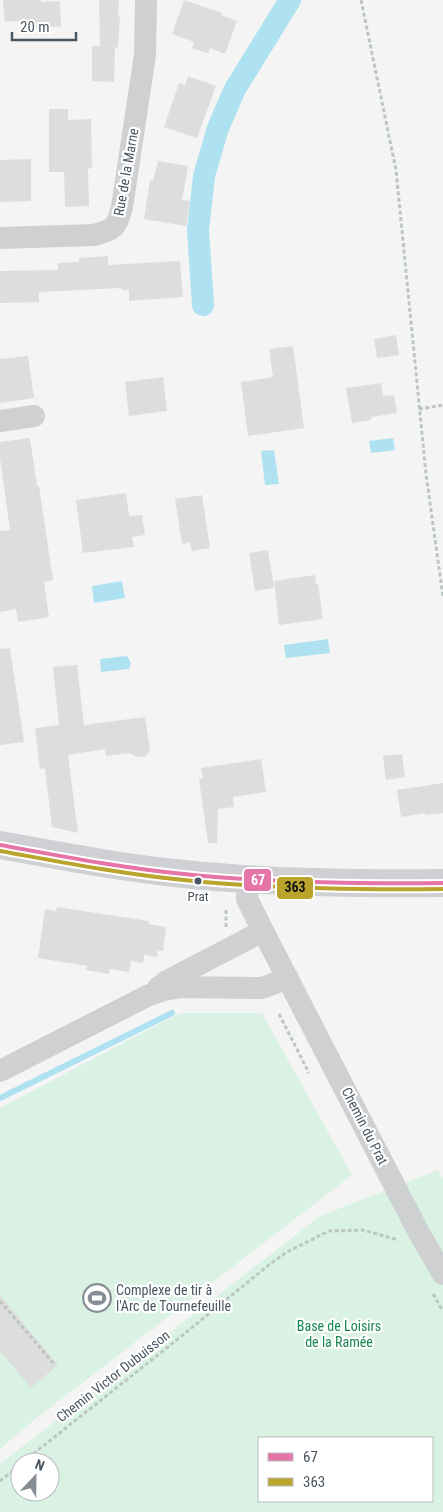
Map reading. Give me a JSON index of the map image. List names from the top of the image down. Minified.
{"streets":{"street":["Rue de la Marne","Chemin du Prat"],"path":["Chemin Victor Dubuisson"]},"parks":["Base de Loisirs de la Ramée"],"places":{"other":["Prat"],"sports":["Complexe de tir à l'Arc de Tournefeuille"]},"lines":["transit line 67","transit line 363"],"legend":["67","363"],"scale_bar":"20 m","north":"top"}
